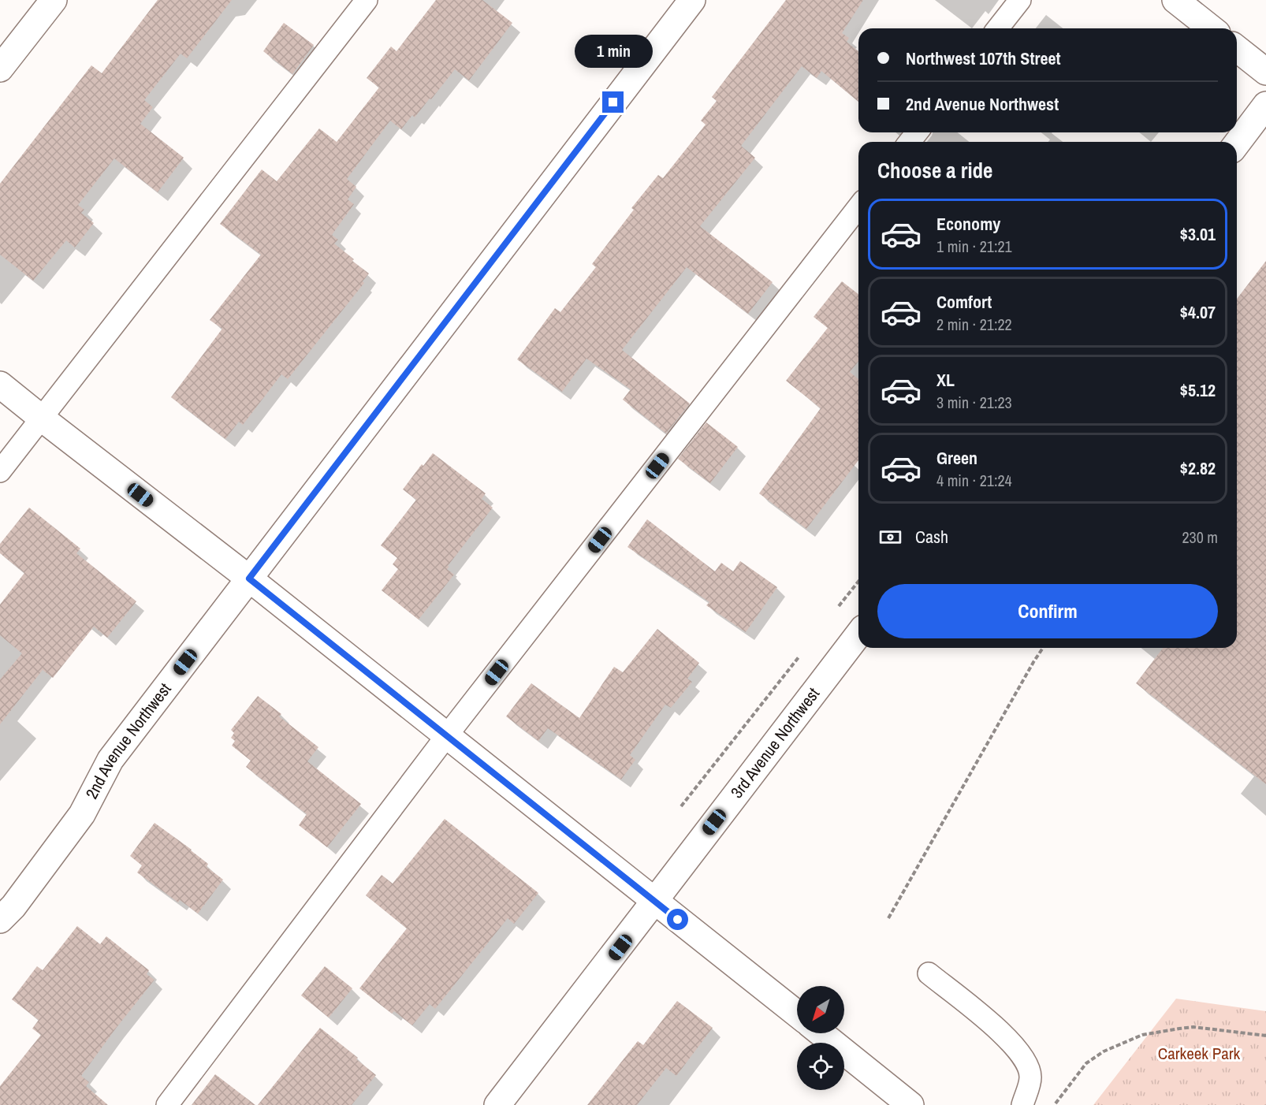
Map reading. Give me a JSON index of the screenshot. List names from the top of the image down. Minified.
{"streets":{"street":["2nd Avenue Northwest","3rd Avenue Northwest"]},"parks":["Carkeek Park"],"north":"bottom left","page":{"banner":["Northwest 107th Street","2nd Avenue Northwest"],"bubble":"1 min","heading":"Choose a ride","list":[{"name":"Economy","note":"1 min · 21:21","value":"$3.01"},{"name":"Comfort","note":"2 min · 21:22","value":"$4.07"},{"name":"XL","note":"3 min · 21:23","value":"$5.12"},{"name":"Green","note":"4 min · 21:24","value":"$2.82"}],"pay":["Cash","230 m"],"buttons":"Confirm"}}
